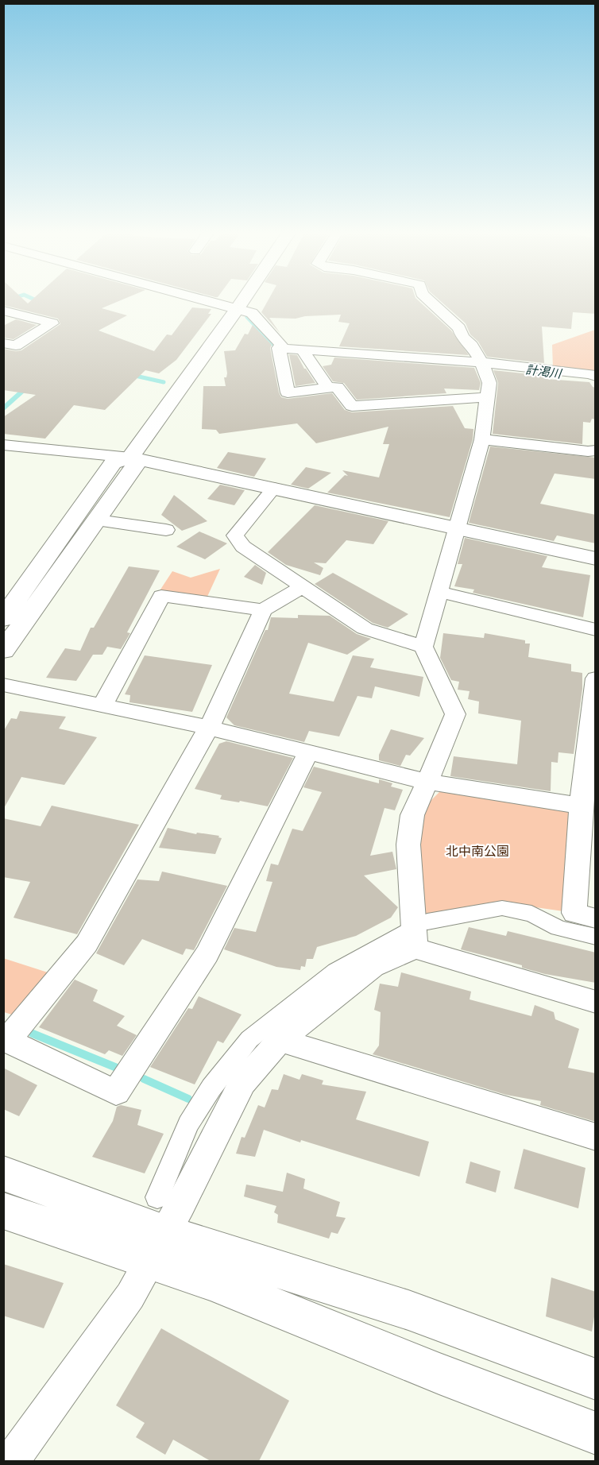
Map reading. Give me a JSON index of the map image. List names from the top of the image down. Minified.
{"water":["計渇川"],"parks":["北中南公園"]}
